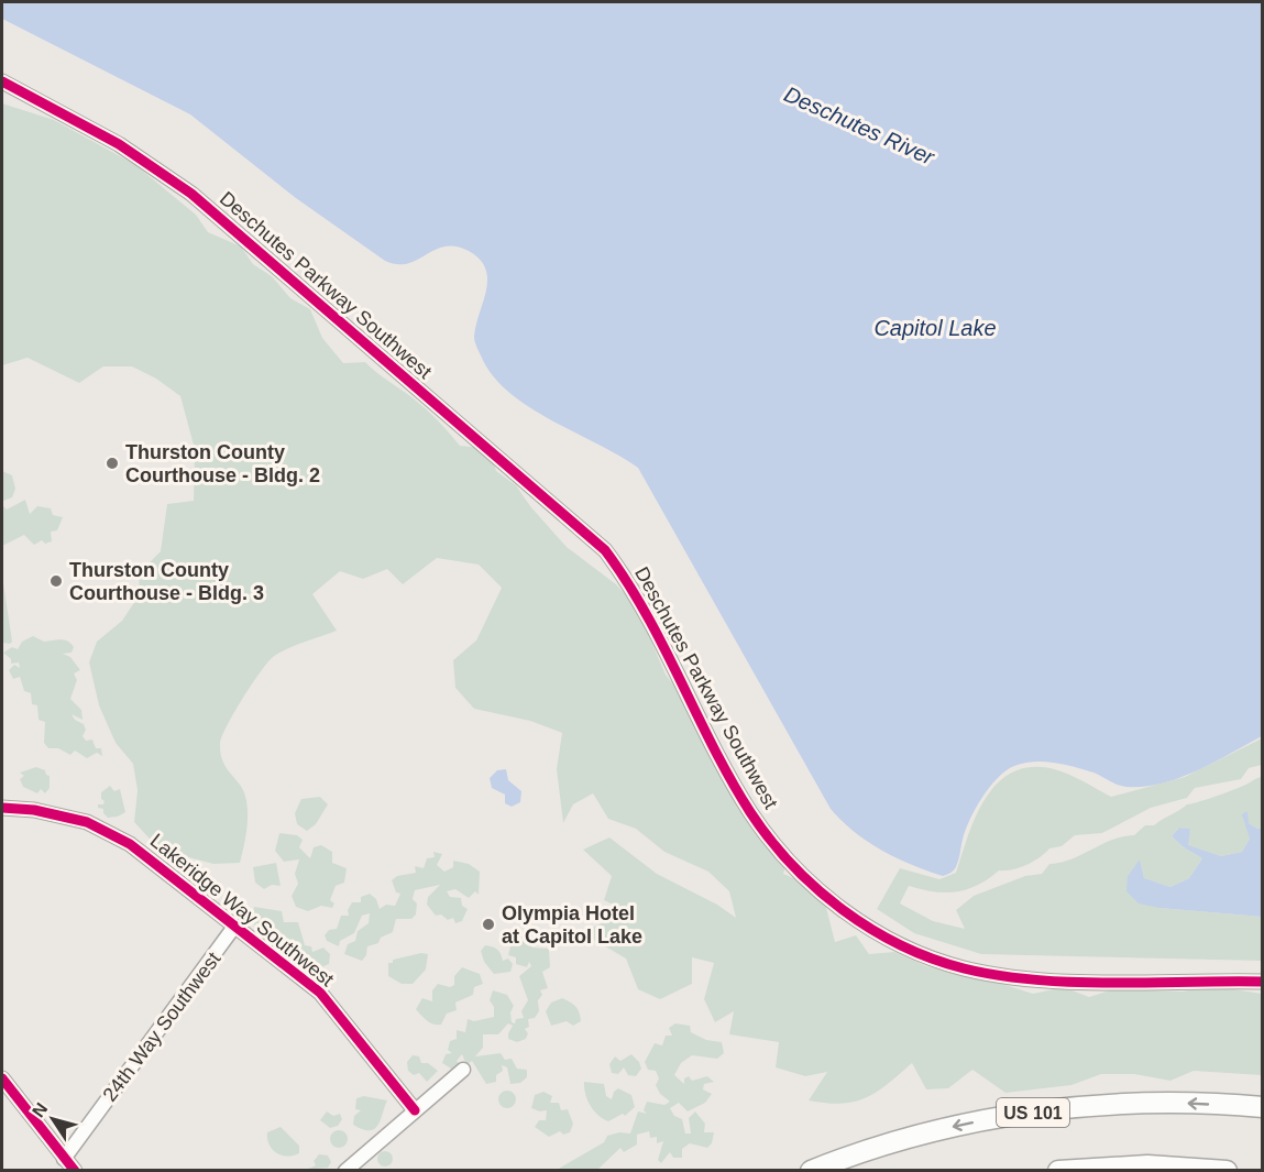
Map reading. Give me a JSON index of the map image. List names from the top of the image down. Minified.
{"streets":{"highway":["US 101"],"street":["Deschutes Parkway Southwest","Lakeridge Way Southwest","24th Way Southwest"]},"crossings":[["Lakeridge Way Southwest","24th Way Southwest"]],"water":["Deschutes River","Capitol Lake"],"places":["Thurston County Courthouse - Bldg. 2","Thurston County Courthouse - Bldg. 3","Olympia Hotel at Capitol Lake"],"north":"top left"}
